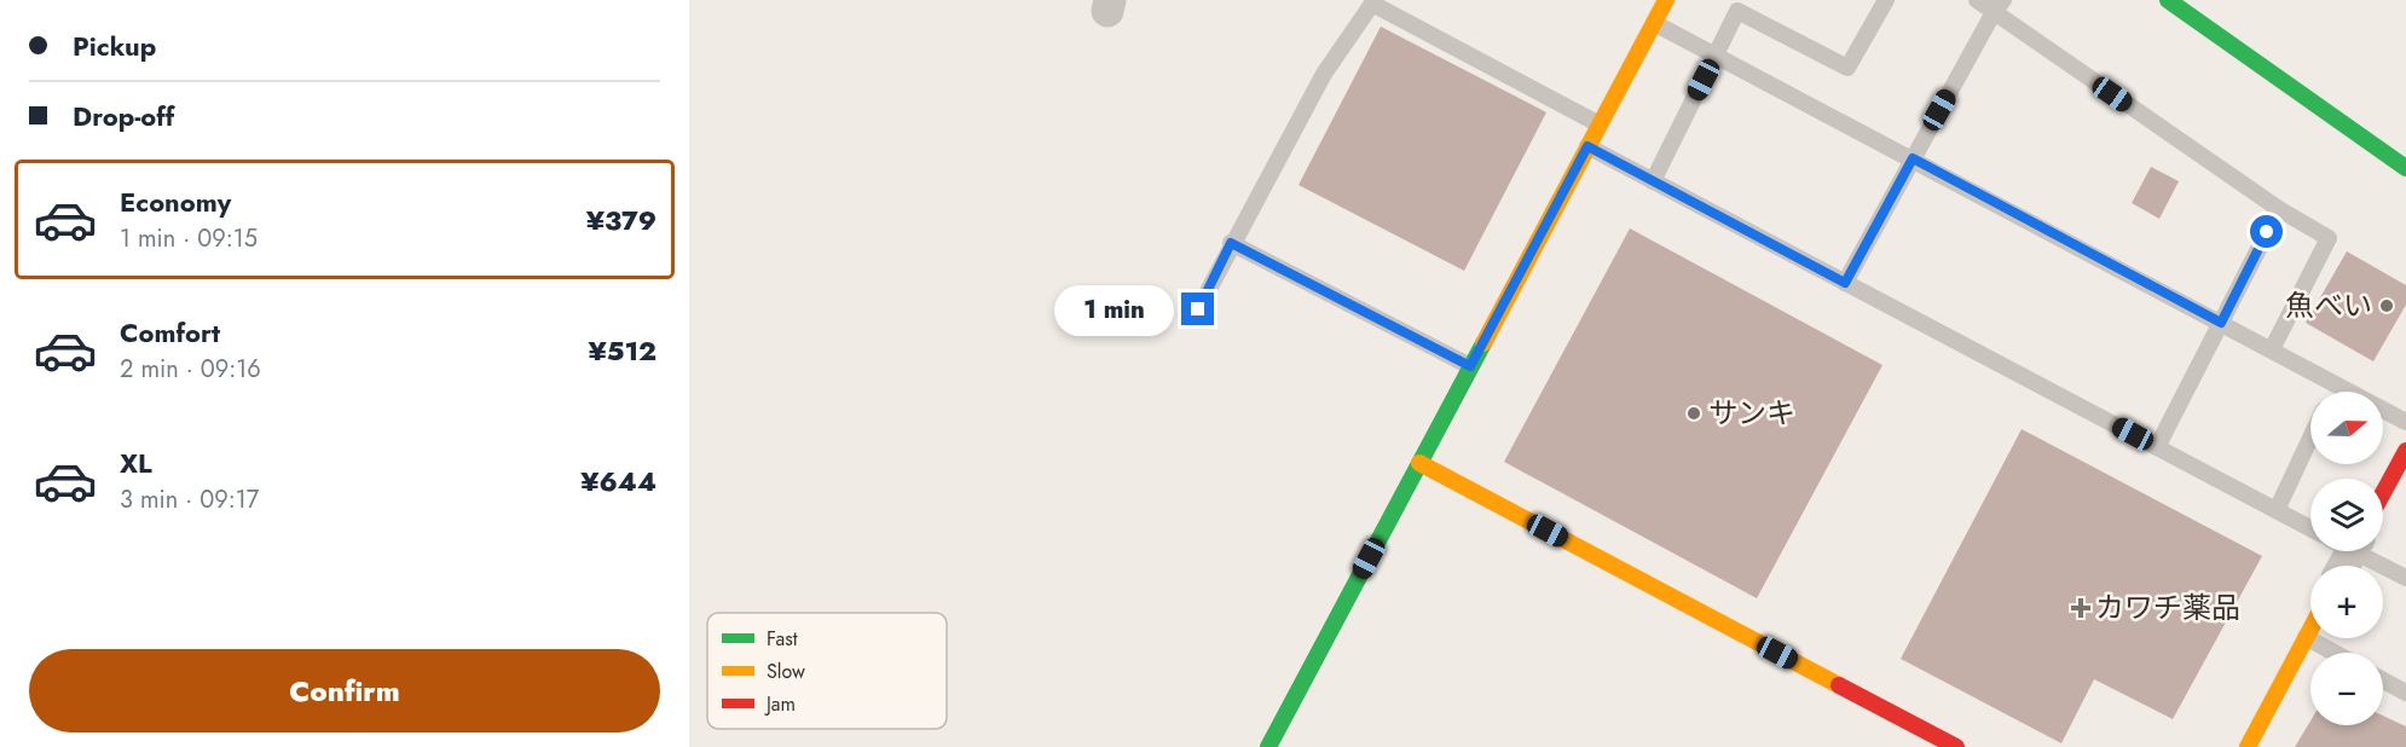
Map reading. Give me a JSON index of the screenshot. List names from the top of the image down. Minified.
{"places":{"other":["魚べい","サンキ"],"health":["カワチ薬品"]},"legend":["Fast","Slow","Jam"],"north":"right","page":{"banner":["Pickup","Drop-off"],"list":[{"name":"Economy","note":"1 min · 09:15","value":"¥379"},{"name":"Comfort","note":"2 min · 09:16","value":"¥512"},{"name":"XL","note":"3 min · 09:17","value":"¥644"}],"bubble":"1 min","map_buttons":["+","−"],"buttons":"Confirm"}}
